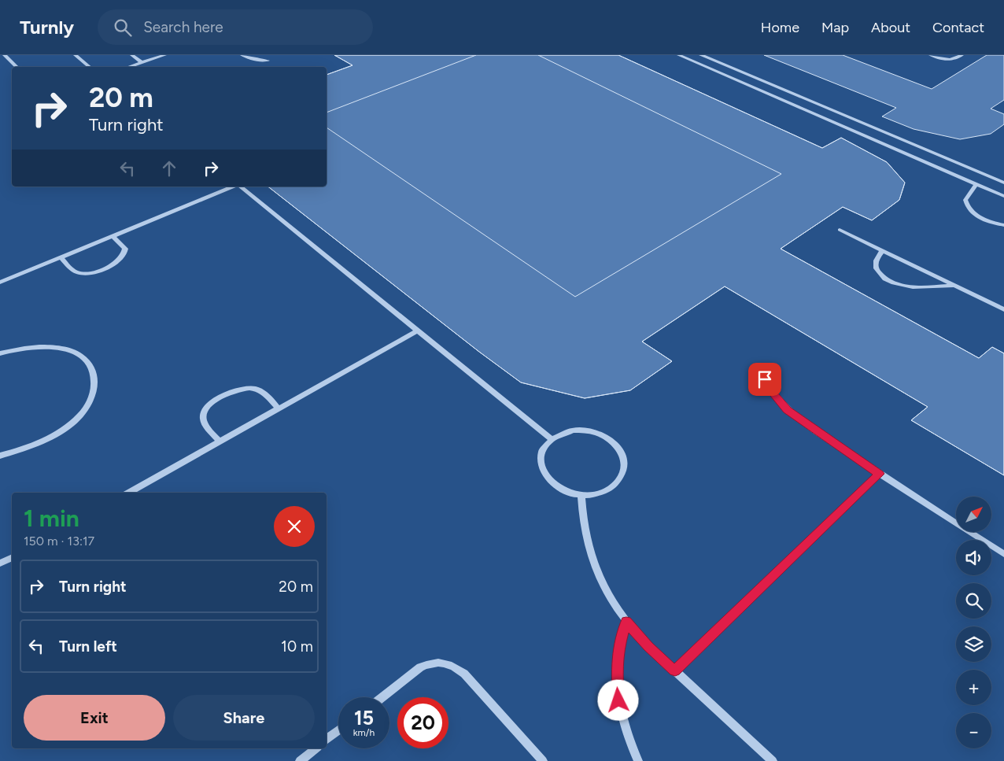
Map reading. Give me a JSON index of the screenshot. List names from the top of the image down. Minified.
{"north":"top right","page":{"header":"Turnly","search":"Search here","nav":["Home","Map","About","Contact"],"turn":["20 m","Turn right"],"heading":["1 min","150 m · 13:17"],"map_buttons":["+","−"],"list":[{"name":"Turn right","value":"20 m"},{"name":"Turn left","value":"10 m"}],"buttons":["Exit","Share"],"speed":"15 km/h","limit":"20"}}
